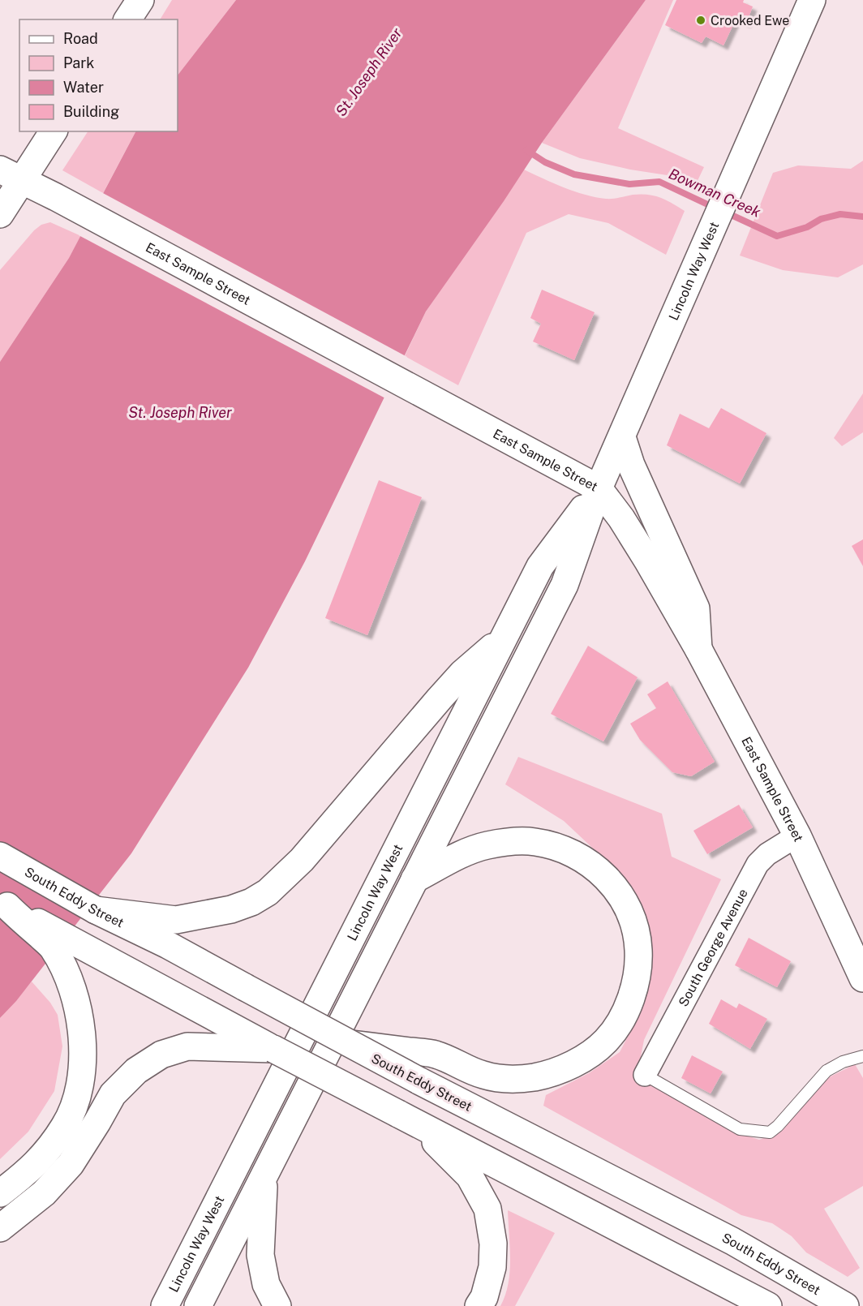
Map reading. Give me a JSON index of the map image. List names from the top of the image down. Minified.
{"streets":{"main road":["Lincoln Way West","East Sample Street","South Eddy Street"],"street":["South George Avenue"]},"crossings":[["Lincoln Way West","East Sample Street"],["East Sample Street","South George Avenue"]],"water":["St. Joseph River","Bowman Creek"],"places":["Crooked Ewe"],"legend":["Road","Park","Water","Building"]}
